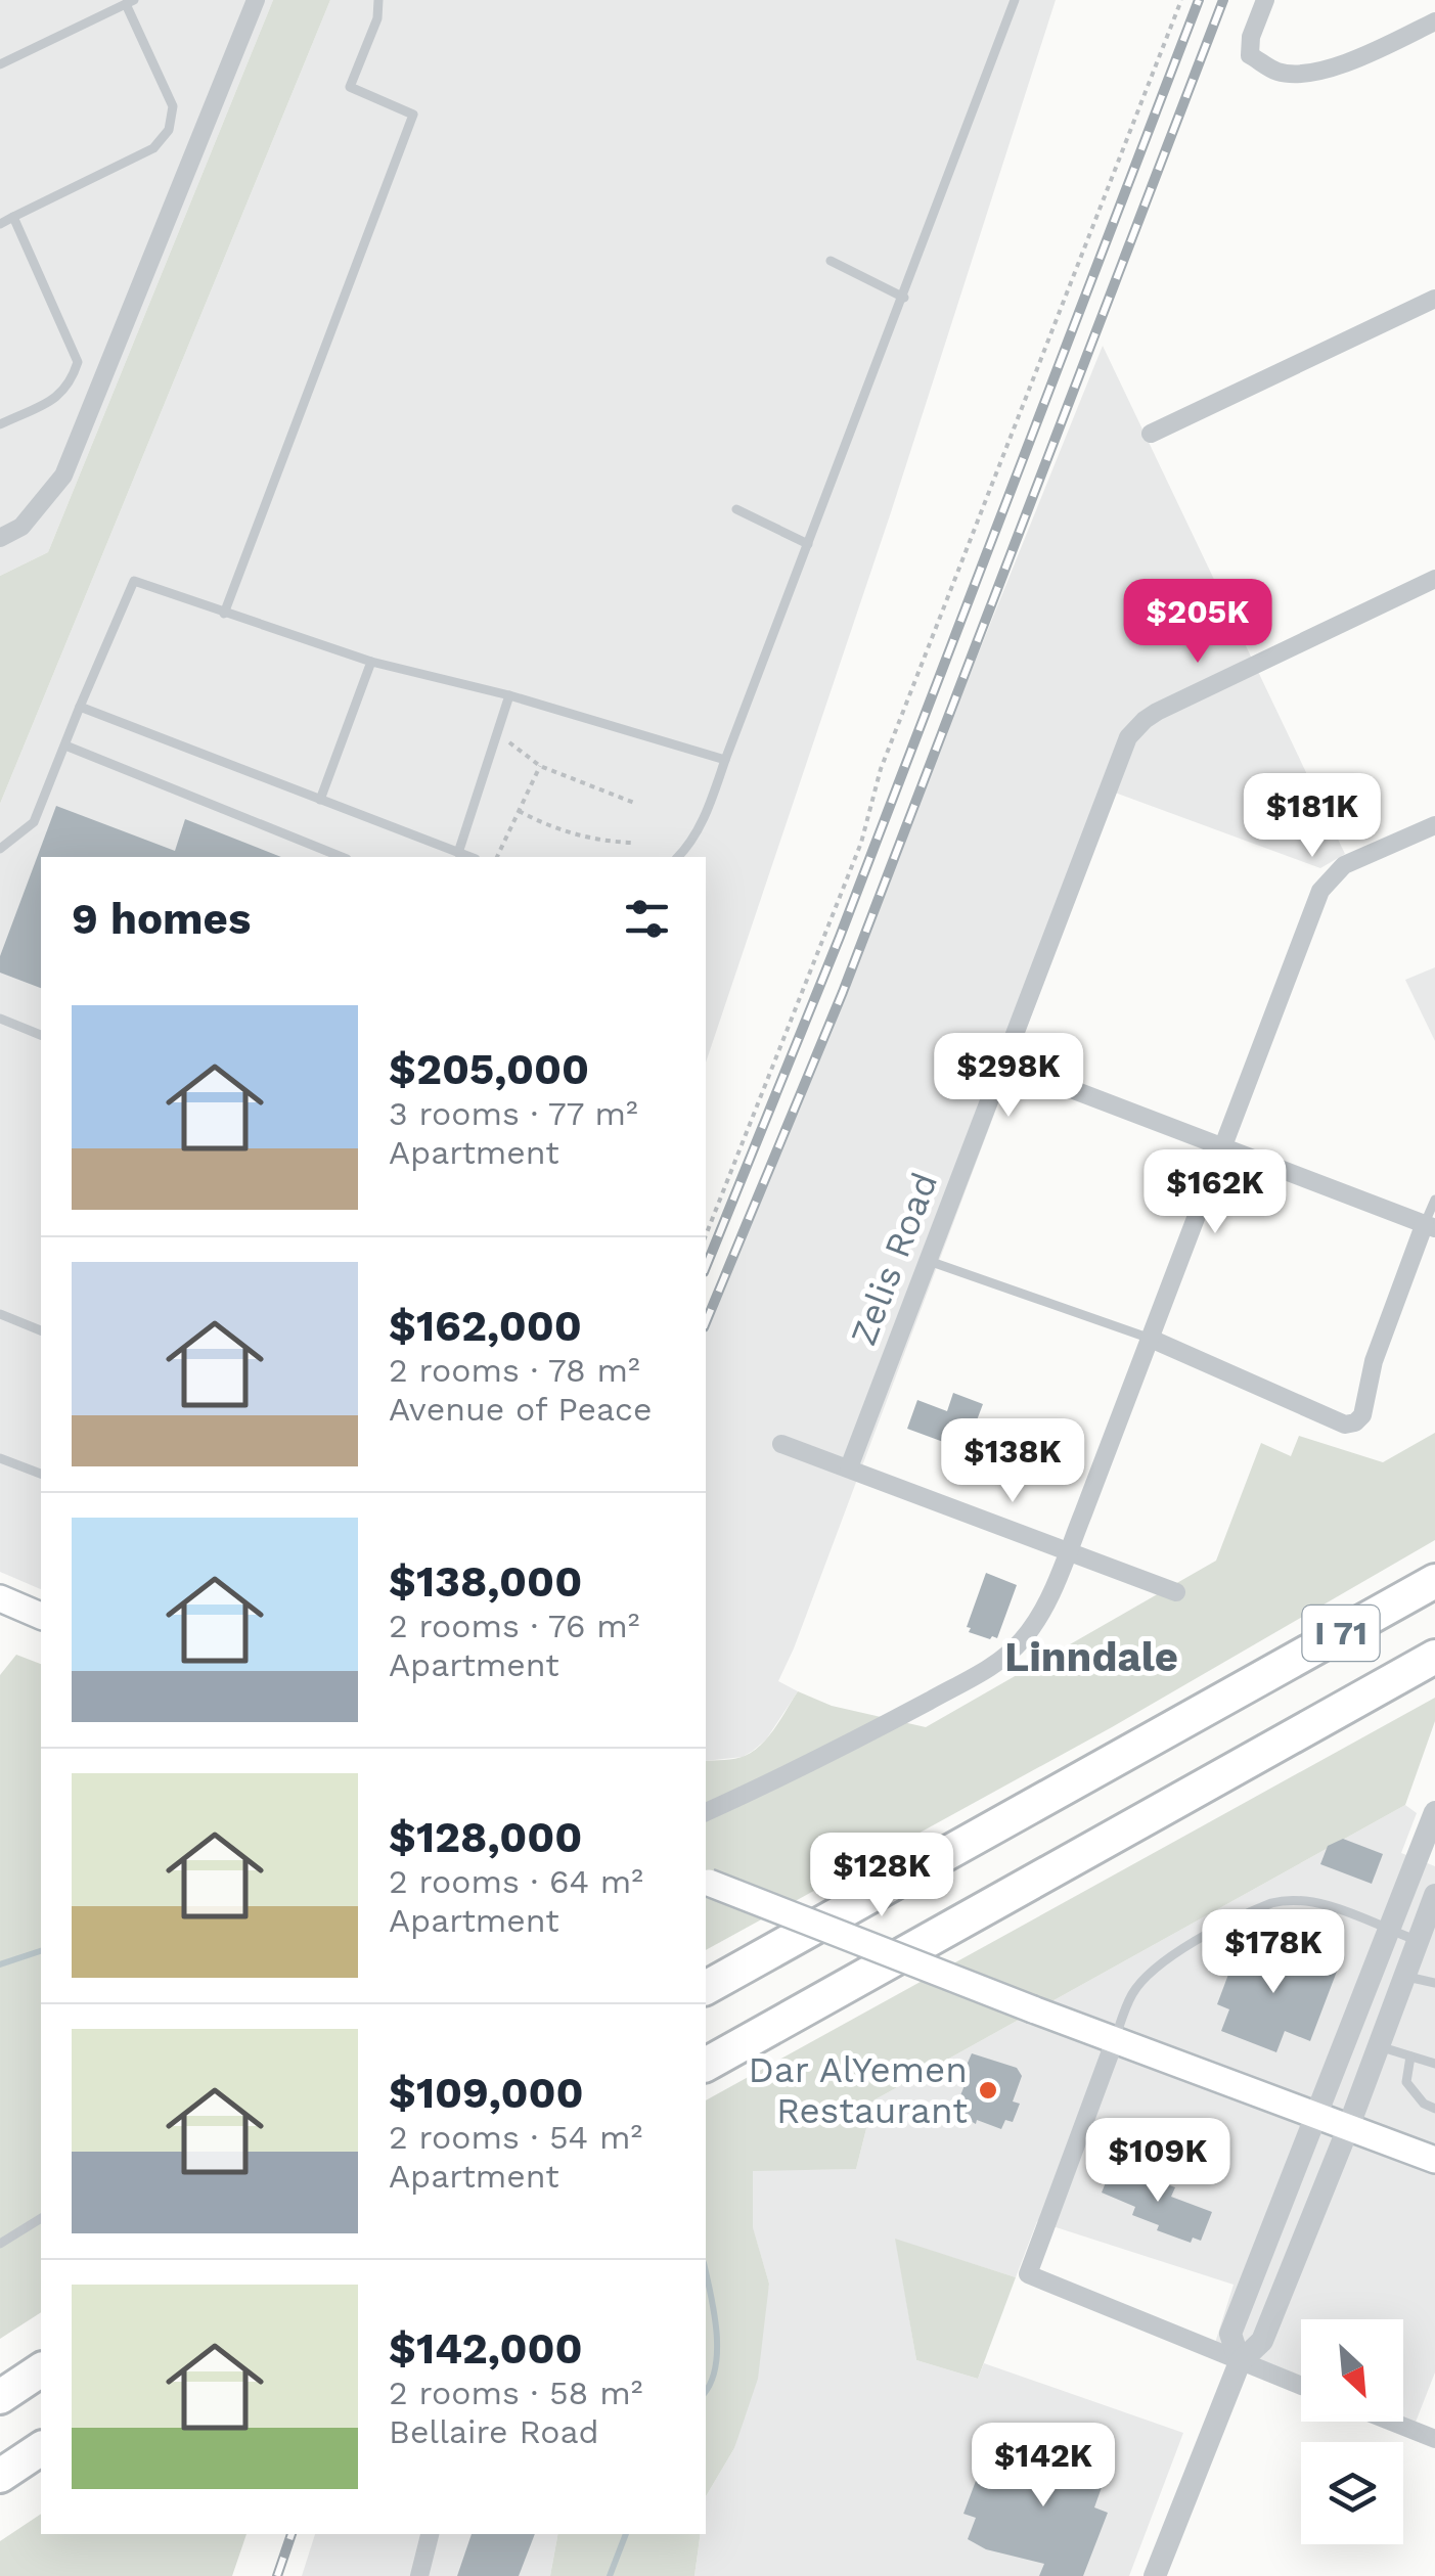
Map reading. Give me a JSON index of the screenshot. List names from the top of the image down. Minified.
{"streets":{"highway":["I 71"],"street":["Zelis Road"]},"districts":["Linndale"],"places":["Dar AlYemen Restaurant"],"north":"bottom right","page":{"price":["$205K","$181K","$298K","$162K","$138K","$128K","$178K","$109K","$142K"],"heading":"9 homes","list":[{"name":"$205,000","note":"3 rooms · 77 m² · Apartment"},{"name":"$162,000","note":"2 rooms · 78 m² · Avenue of Peace"},{"name":"$138,000","note":"2 rooms · 76 m² · Apartment"},{"name":"$128,000","note":"2 rooms · 64 m² · Apartment"},{"name":"$109,000","note":"2 rooms · 54 m² · Apartment"},{"name":"$142,000","note":"2 rooms · 58 m² · Bellaire Road"}]}}
